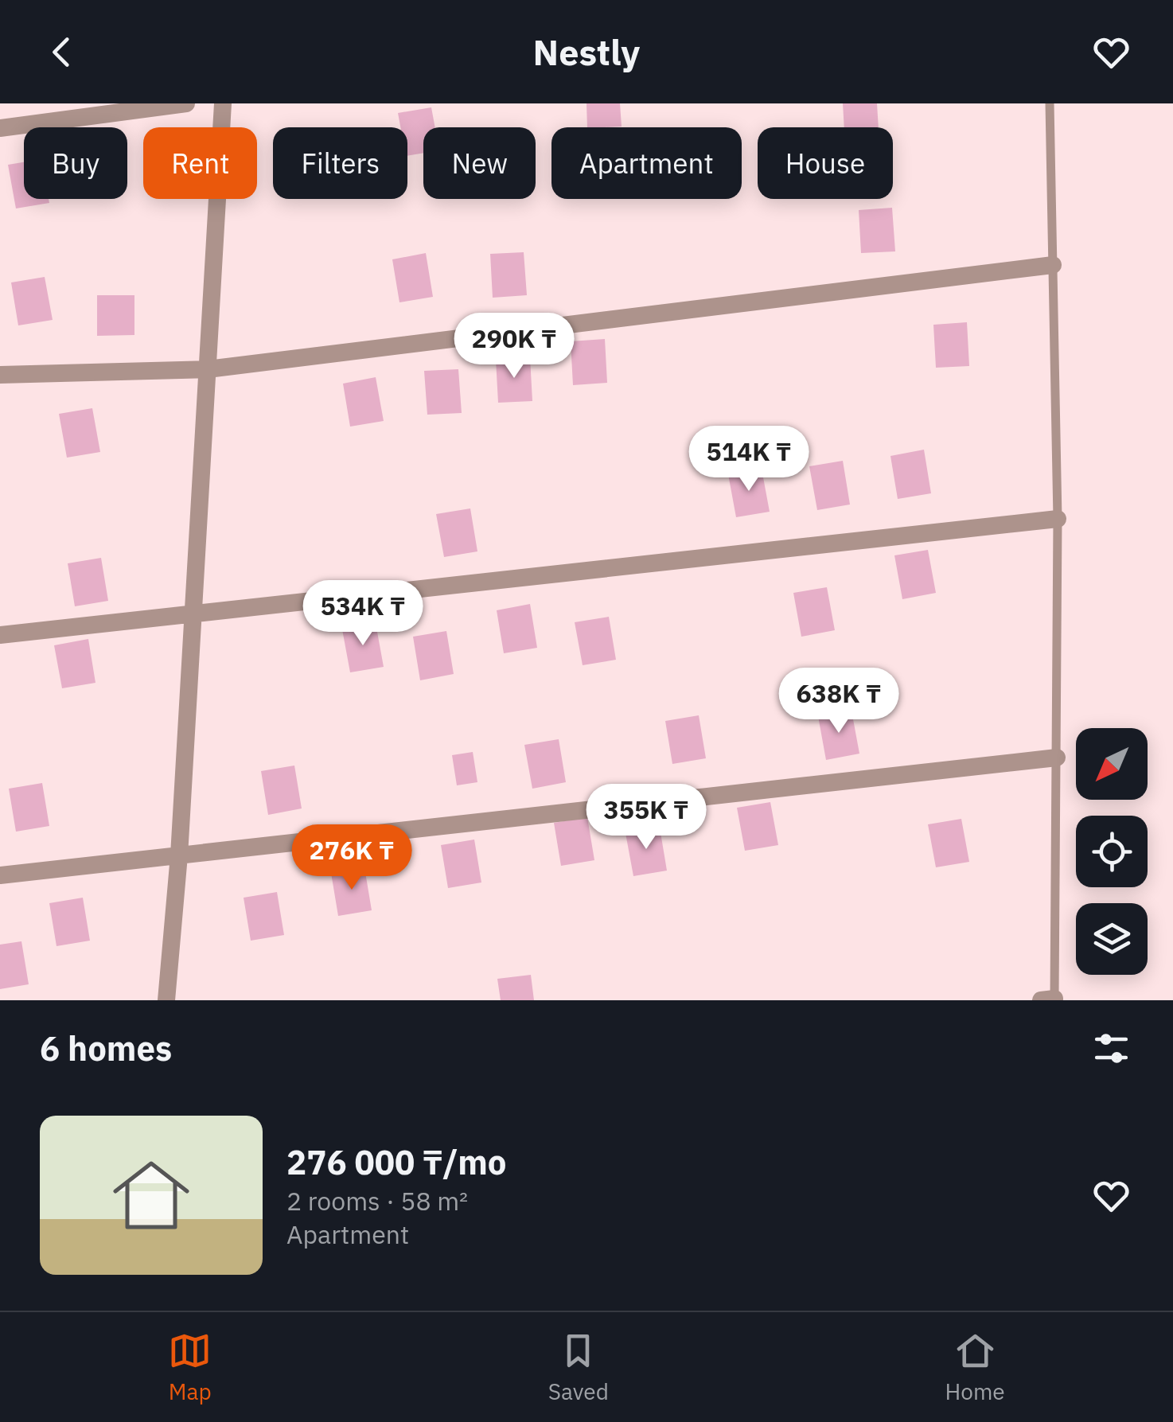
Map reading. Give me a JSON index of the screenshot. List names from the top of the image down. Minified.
{"north":"bottom left","page":{"header":"Nestly","chip":["Buy","Rent","Filters","New","Apartment","House"],"price":["290K ₸","514K ₸","534K ₸","638K ₸","355K ₸","276K ₸"],"heading":"6 homes","list":[{"name":"276 000 ₸/mo","note":"2 rooms · 58 m² · Apartment"}],"tabs":["Map","Saved","Home"]}}
